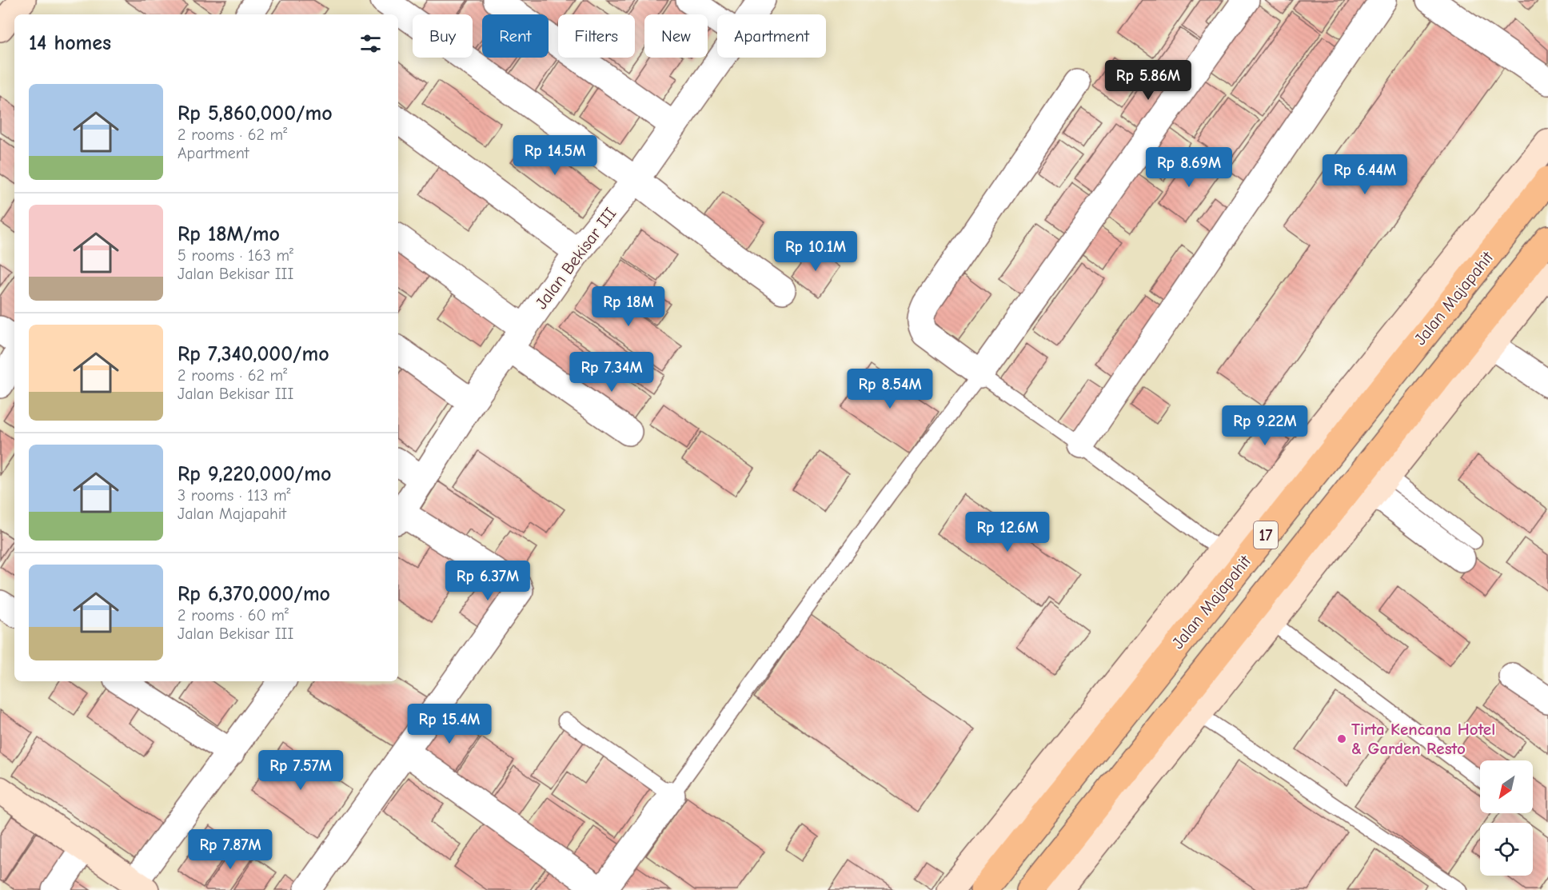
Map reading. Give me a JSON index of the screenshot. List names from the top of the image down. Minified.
{"streets":{"highway":["Jalan Majapahit","17"],"street":["Jalan Bekisar III"]},"places":["Tirta Kencana Hotel & Garden Resto"],"north":"bottom left","page":{"chip":["Buy","Rent","Filters","New","Apartment"],"heading":"14 homes","price":["Rp 5.86M","Rp 14.5M","Rp 8.69M","Rp 6.44M","Rp 10.1M","Rp 18M","Rp 7.34M","Rp 8.54M","Rp 9.22M","Rp 12.6M","Rp 6.37M","Rp 15.4M","Rp 7.57M","Rp 7.87M"],"list":[{"name":"Rp 5,860,000/mo","note":"2 rooms · 62 m² · Apartment"},{"name":"Rp 18M/mo","note":"5 rooms · 163 m² · Jalan Bekisar III"},{"name":"Rp 7,340,000/mo","note":"2 rooms · 62 m² · Jalan Bekisar III"},{"name":"Rp 9,220,000/mo","note":"3 rooms · 113 m² · Jalan Majapahit"},{"name":"Rp 6,370,000/mo","note":"2 rooms · 60 m² · Jalan Bekisar III"}]}}
